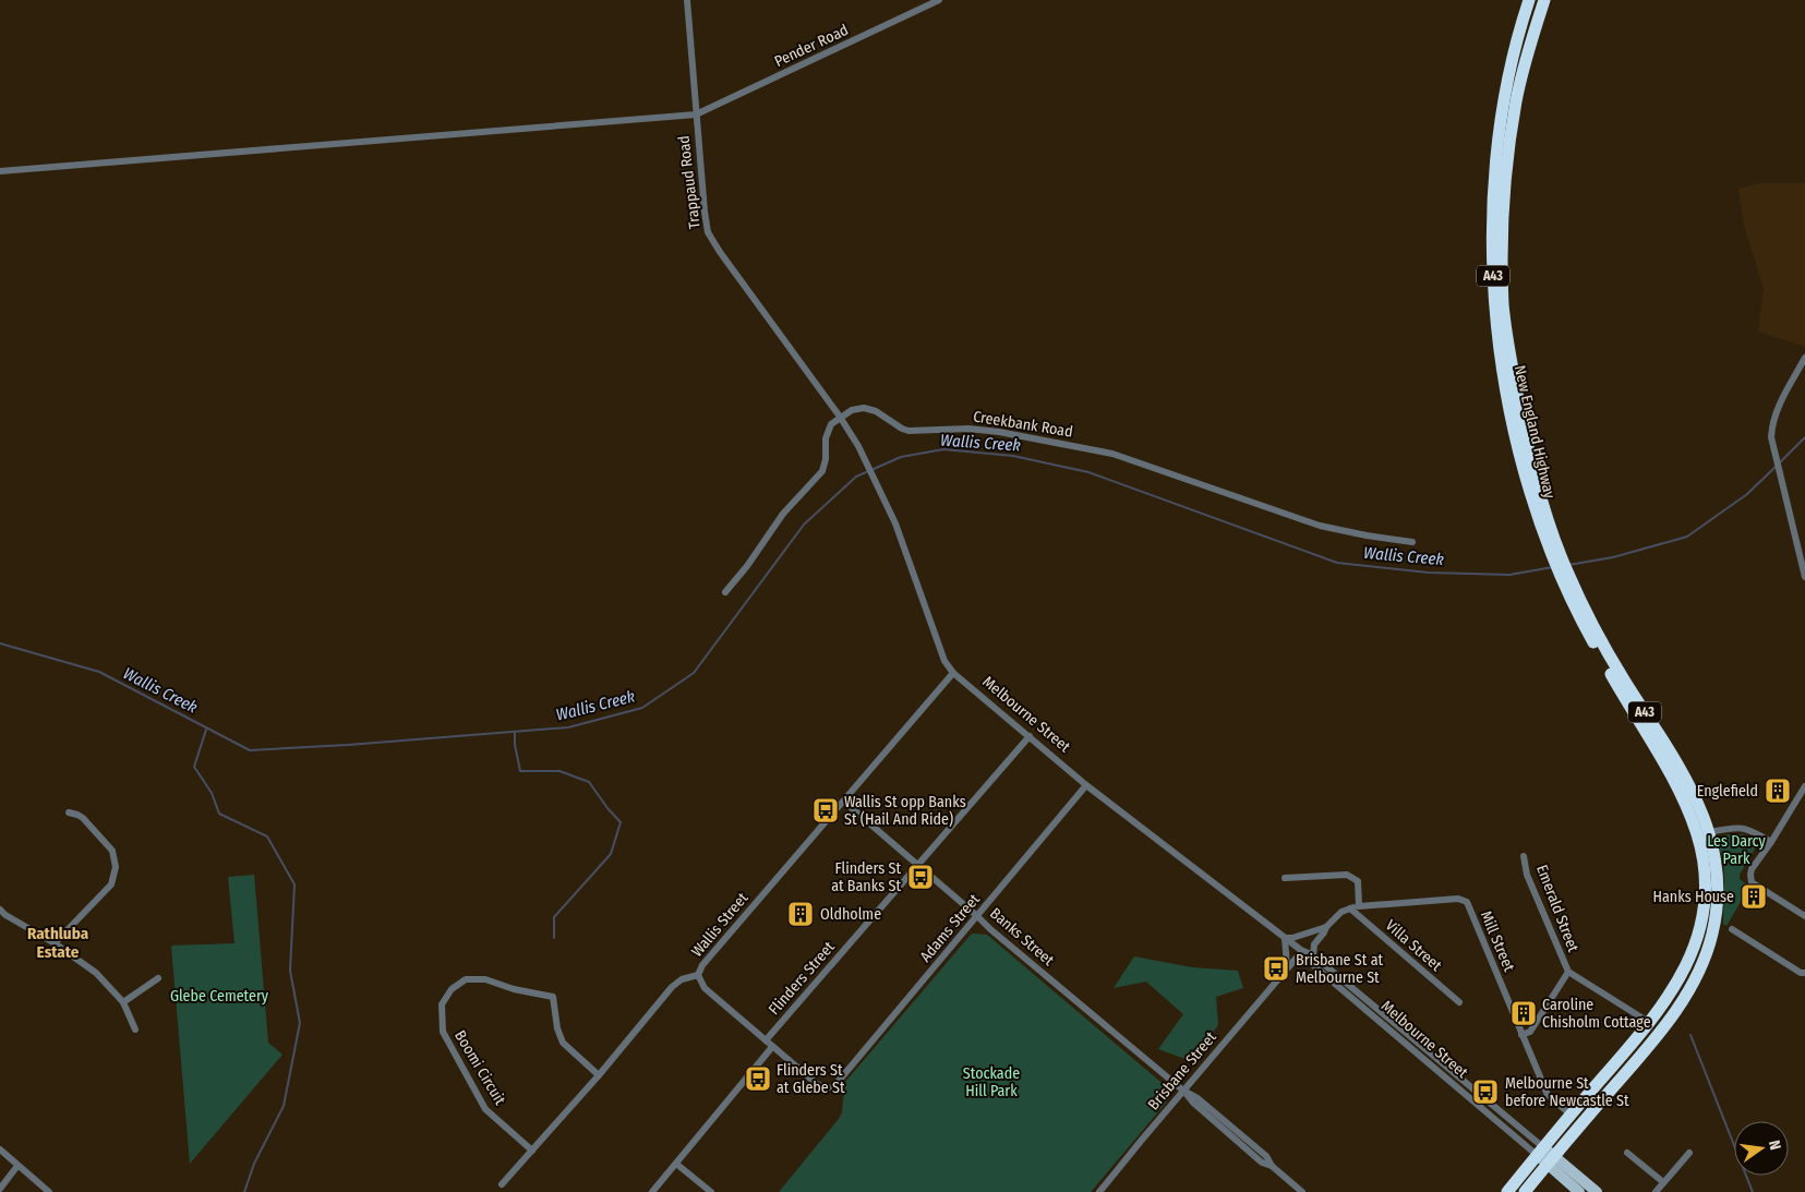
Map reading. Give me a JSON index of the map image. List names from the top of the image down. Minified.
{"streets":{"highway":["A43","New England Highway"],"main road":["Melbourne Street"],"street":["Pender Road","Trappaud Road","Creekbank Road","Emerald Street","Wallis Street","Adams Street","Banks Street","Mill Street","Villa Street","Flinders Street","Boomi Circuit","Brisbane Street"]},"crossings":[["Pender Road","Trappaud Road"],["Trappaud Road","Creekbank Road"],["Trappaud Road","Melbourne Street"],["A43","New England Highway"],["A43","Melbourne Street"],["A43","Emerald Street"],["A43","Mill Street"],["Creekbank Road","Melbourne Street"],["Melbourne Street","Wallis Street"],["Melbourne Street","Adams Street"],["Melbourne Street","Flinders Street"],["Melbourne Street","Brisbane Street"],["Wallis Street","Banks Street"],["Wallis Street","Boomi Circuit"],["Adams Street","Banks Street"],["Banks Street","Flinders Street"],["Banks Street","Brisbane Street"]],"districts":["Rathluba Estate"],"water":["Wallis Creek"],"parks":["Les Darcy Park","Glebe Cemetery","Stockade Hill Park"],"places":{"building":["Englefield","Hanks House","Oldholme","Caroline Chisholm Cottage"],"bus stop":["Wallis St opp Banks St (Hail And Ride)","Flinders St at Banks St","Brisbane St at Melbourne St","Flinders St at Glebe St","Melbourne St before Newcastle St"]},"north":"right"}
